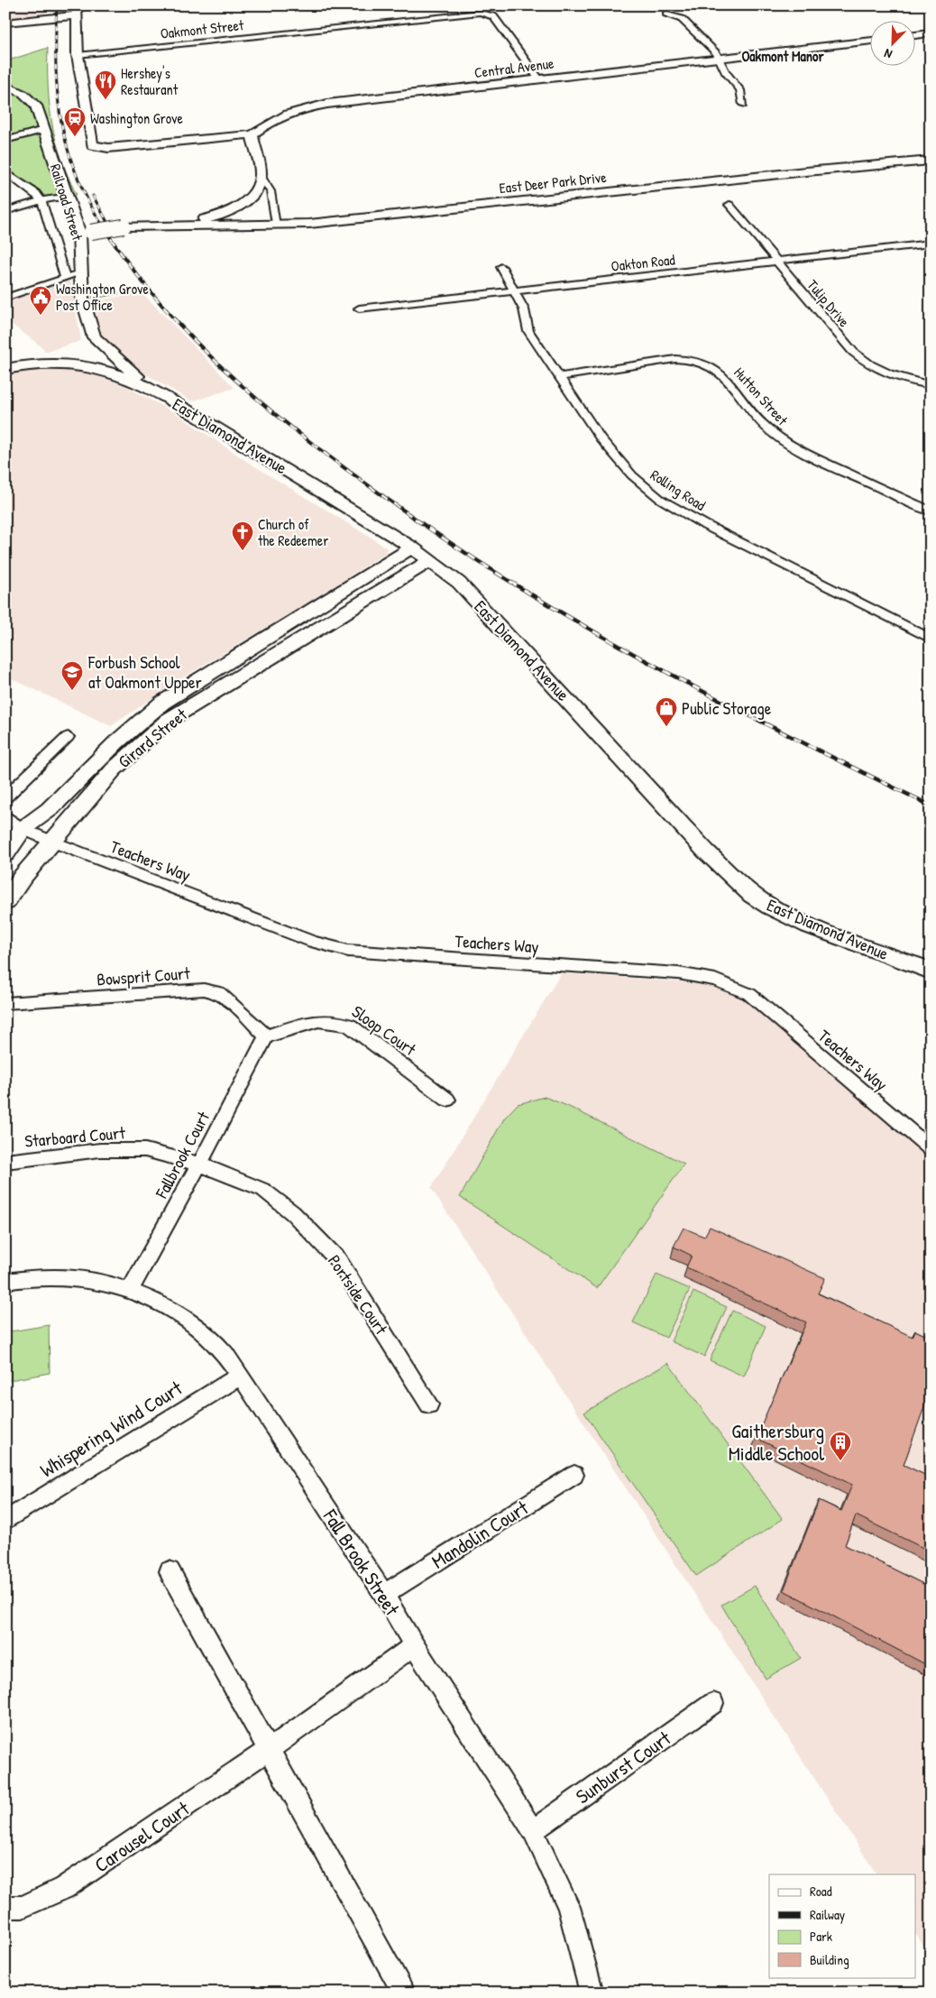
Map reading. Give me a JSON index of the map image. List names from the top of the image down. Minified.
{"streets":{"street":["Oakmont Street","Central Avenue","East Deer Park Drive","Railroad Street","Oakton Road","Tulip Drive","Hutton Street","East Diamond Avenue","Rolling Road","Girard Street","Teachers Way","Bowsprit Court","Sloop Court","Starboard Court","Fallbrook Court","Portside Court","Whispering Wind Court","Mandolin Court","Fall Brook Street","Sunburst Court","Carousel Court"]},"crossings":[["Oakmont Street","Central Avenue"],["East Deer Park Drive","Railroad Street"],["Oakton Road","Tulip Drive"],["Oakton Road","Rolling Road"],["Hutton Street","Rolling Road"],["East Diamond Avenue","Girard Street"],["Girard Street","Teachers Way"],["Bowsprit Court","Sloop Court"],["Bowsprit Court","Fallbrook Court"],["Sloop Court","Fallbrook Court"],["Starboard Court","Fallbrook Court"],["Starboard Court","Portside Court"],["Fallbrook Court","Portside Court"],["Fallbrook Court","Fall Brook Street"],["Whispering Wind Court","Fall Brook Street"],["Mandolin Court","Fall Brook Street"],["Fall Brook Street","Sunburst Court"],["Fall Brook Street","Carousel Court"]],"districts":["Oakmont Manor"],"places":{"restaurant":["Hershey's Restaurant"],"station":["Washington Grove"],"public building":["Washington Grove Post Office"],"church":["Church of the Redeemer"],"school or university":["Forbush School at Oakmont Upper"],"shop":["Public Storage"],"building":["Gaithersburg Middle School"]},"legend":["Road","Railway","Park","Building"],"north":"bottom left"}
